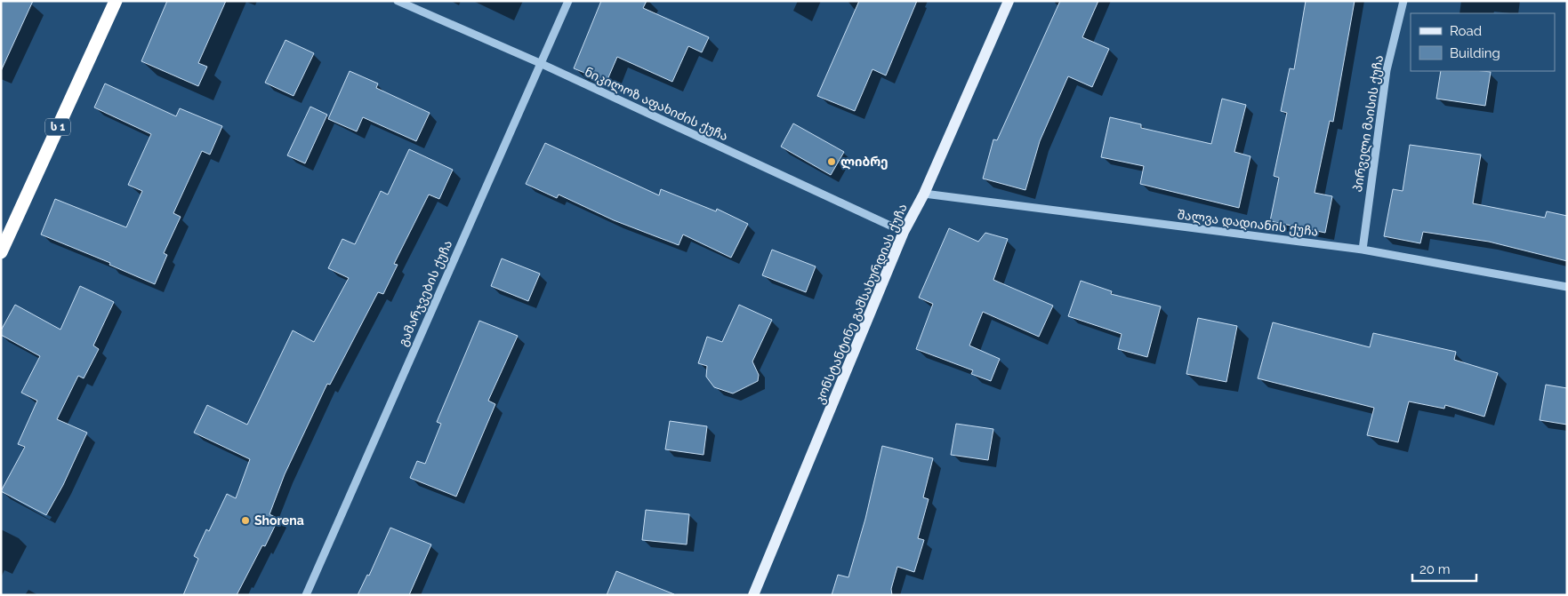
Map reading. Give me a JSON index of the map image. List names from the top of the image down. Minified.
{"streets":{"highway":["ს 1"],"main road":["კონსტანტინე გამსახურდიას ქუჩა"],"street":["ნიკილოზ აფახიძის ქუჩა","პირველი მაისის ქუჩა","შალვა დადიანის ქუჩა","გამარჯვების ქუჩა"]},"crossings":[["ნიკილოზ აფახიძის ქუჩა","გამარჯვების ქუჩა"],["ნიკილოზ აფახიძის ქუჩა","კონსტანტინე გამსახურდიას ქუჩა"],["პირველი მაისის ქუჩა","შალვა დადიანის ქუჩა"],["შალვა დადიანის ქუჩა","კონსტანტინე გამსახურდიას ქუჩა"]],"places":["ლიბრე","Shorena"],"legend":["Road","Building"],"scale_bar":"20 m"}
